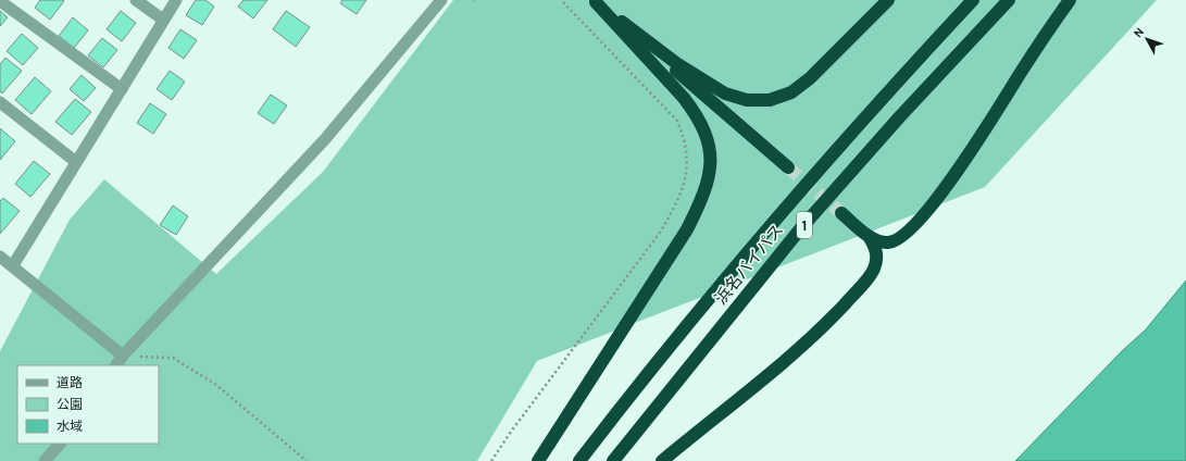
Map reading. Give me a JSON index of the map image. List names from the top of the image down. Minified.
{"streets":{"highway":["1","浜名バイパス"]},"legend":["道路","公園","水域"],"north":"top left"}
